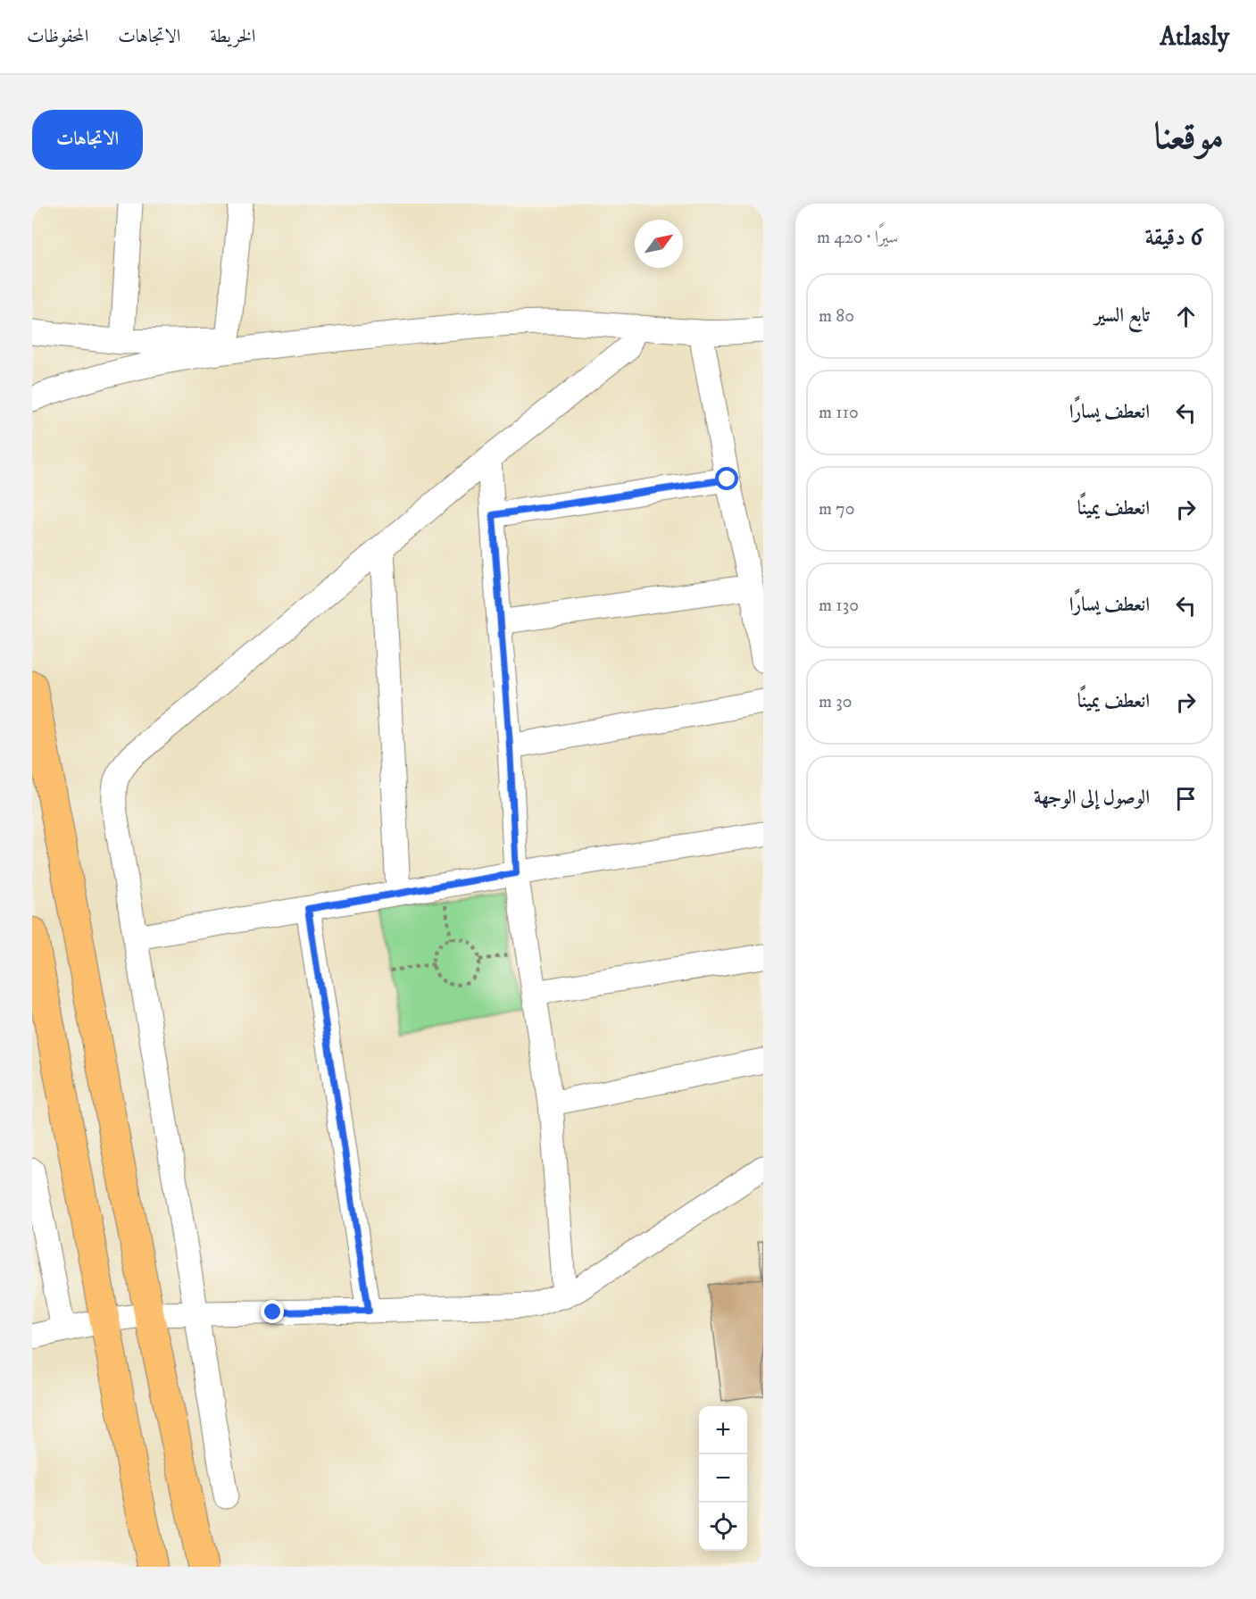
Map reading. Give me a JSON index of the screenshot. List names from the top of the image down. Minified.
{"north":"top right","page":{"header":"Atlasly","nav":["الخريطة","الاتجاهات","المحفوظات"],"title":"موقعنا","buttons":"الاتجاهات","heading":["6 دقيقة","سيرًا · 420 m"],"list":[["تابع السير","80 m"],["انعطف يسارًا","110 m"],["انعطف يمينًا","70 m"],["انعطف يسارًا","130 m"],["انعطف يمينًا","30 m"],"الوصول إلى الوجهة"],"map_buttons":["+","−"]}}
